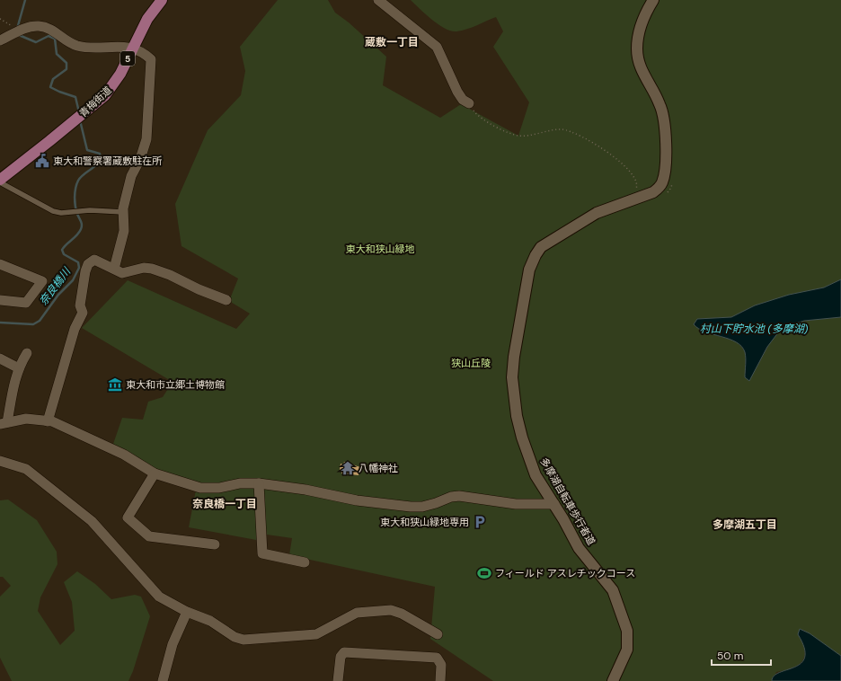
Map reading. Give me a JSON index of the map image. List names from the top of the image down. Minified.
{"streets":{"main road":["5","青梅街道"]},"districts":["蔵敷一丁目","奈良橋一丁目","多摩湖五丁目"],"water":["奈良橋川","村山下貯水池 (多摩湖)"],"parks":["東大和狭山緑地","狭山丘陵"],"places":{"public building":["東大和警察署蔵敷駐在所"],"museum":["東大和市立郷土博物館"],"temple":["八幡神社"],"parking":["東大和狭山緑地専用"],"sports":["フィールド アスレチックコース"]},"scale_bar":"50 m"}
